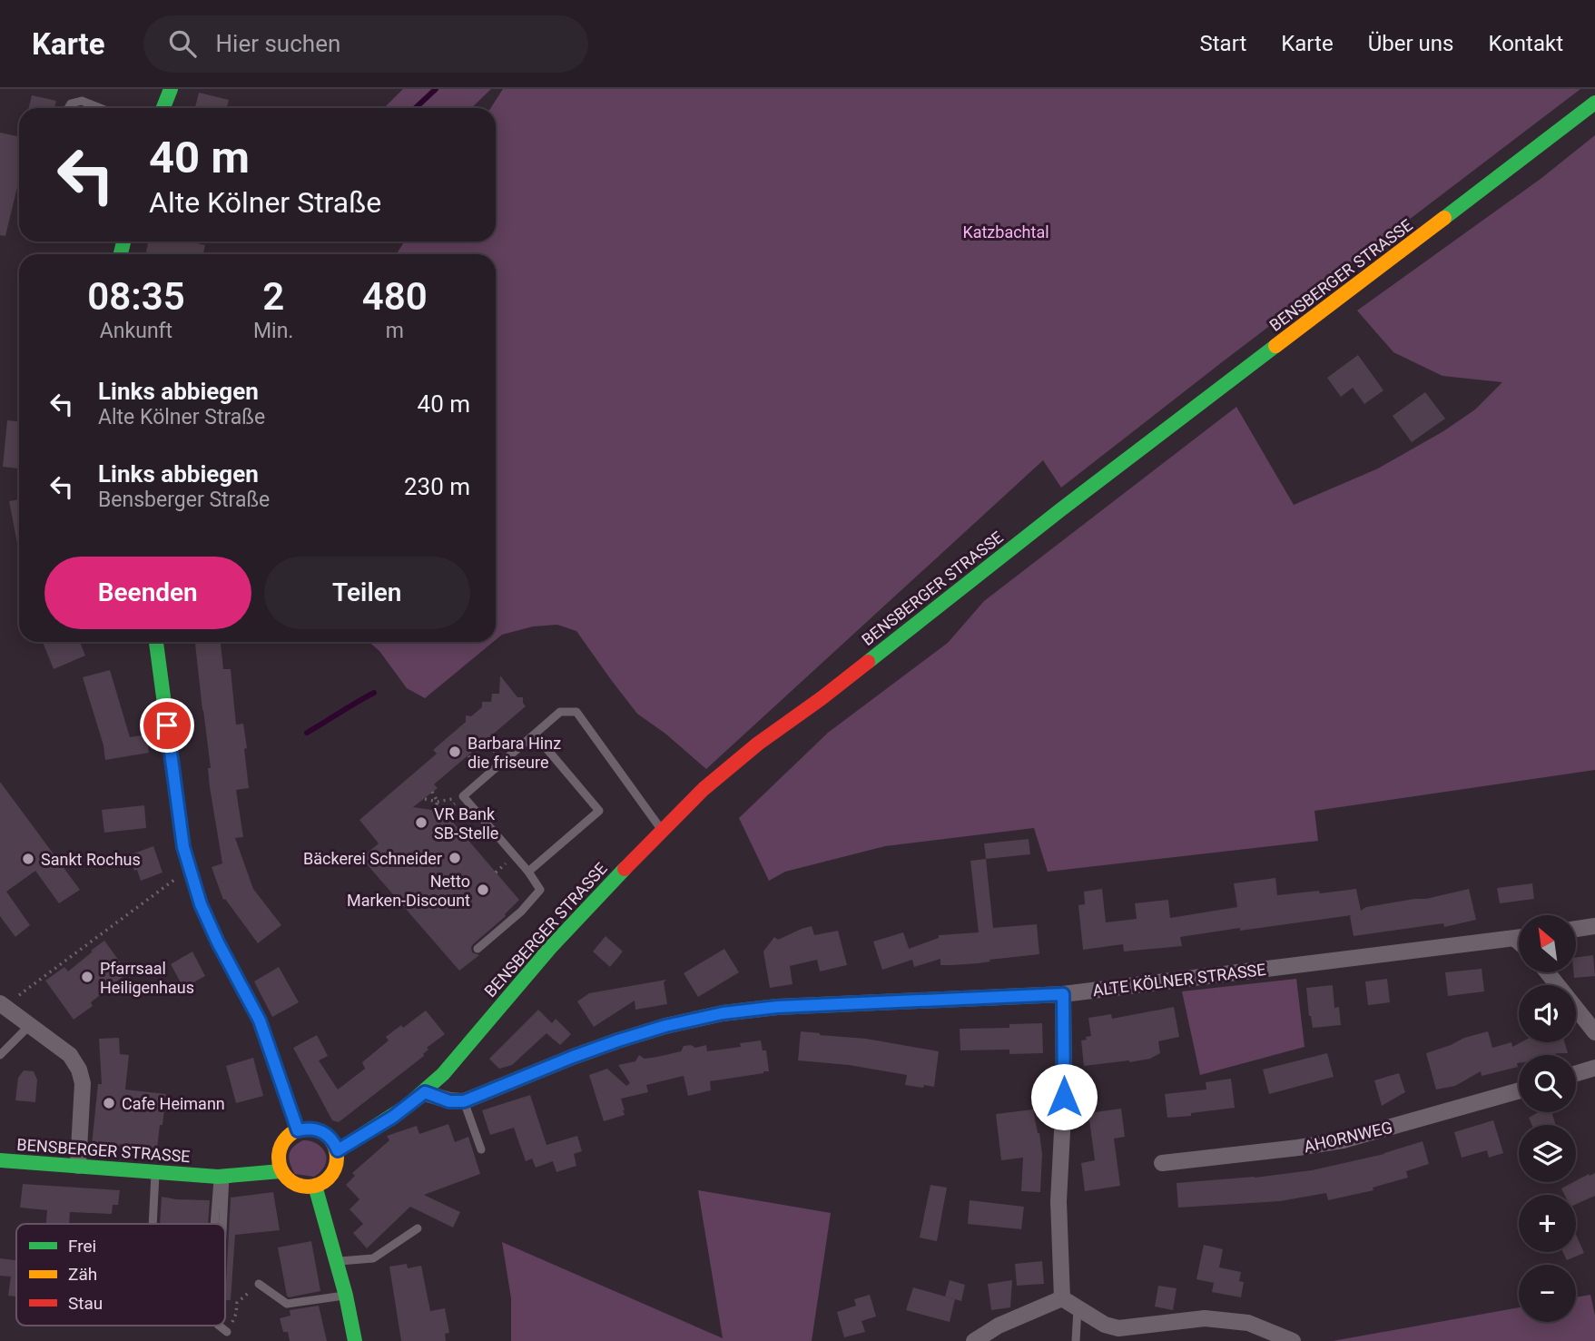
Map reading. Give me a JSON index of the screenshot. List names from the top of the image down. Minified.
{"streets":{"main road":["BENSBERGER STRASSE"],"street":["ALTE KÖLNER STRASSE","AHORNWEG"]},"parks":["Katzbachtal"],"places":["Barbara Hinz die friseure","VR Bank SB-Stelle","Bäckerei Schneider","Sankt Rochus","Netto Marken-Discount","Pfarrsaal Heiligenhaus","Cafe Heimann"],"legend":["Frei","Zäh","Stau"],"north":"top left","page":{"header":"Karte","search":"Hier suchen","nav":["Start","Karte","Über uns","Kontakt"],"turn":["40 m","Alte Kölner Straße"],"eta":["08:35","Ankunft","2","Min.","480","m"],"list":[{"name":"Links abbiegen","note":"Alte Kölner Straße","value":"40 m"},{"name":"Links abbiegen","note":"Bensberger Straße","value":"230 m"}],"buttons":["Beenden","Teilen"],"map_buttons":["+","−"]}}
